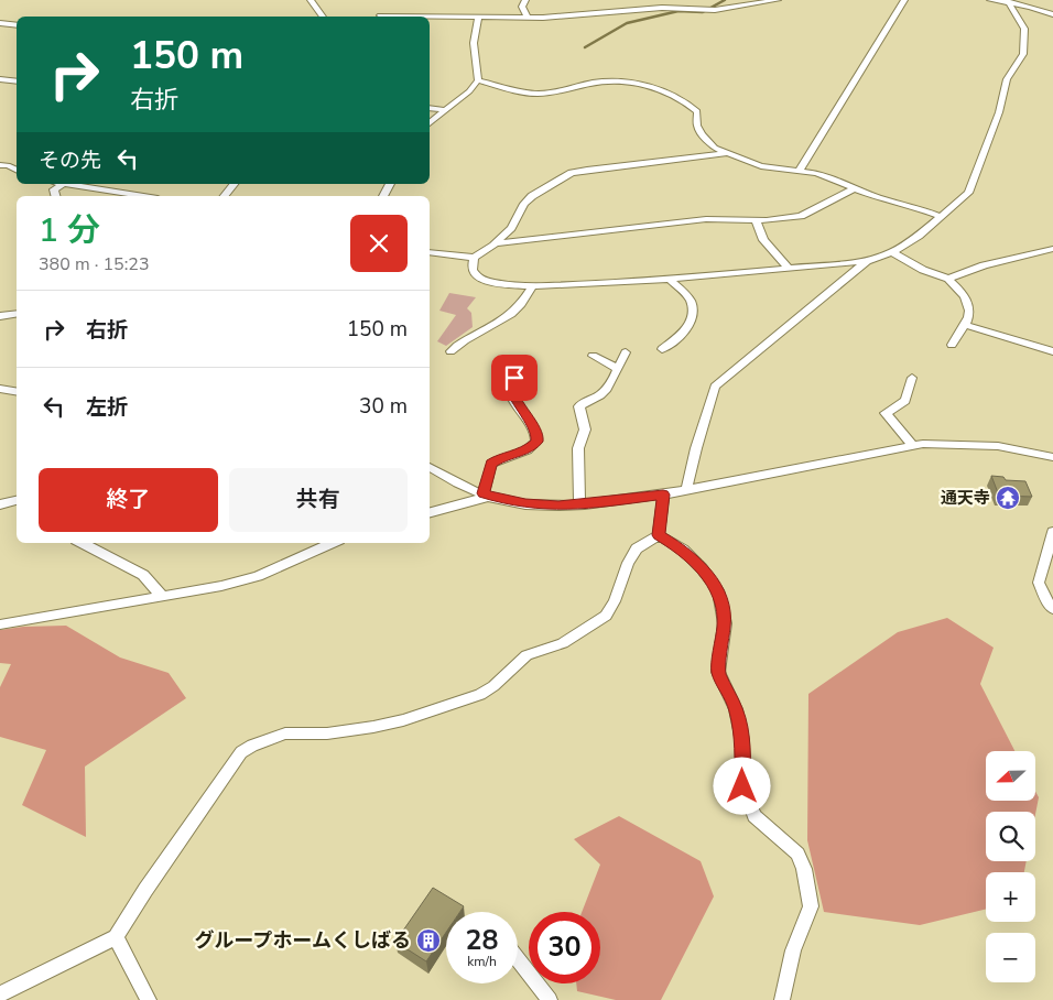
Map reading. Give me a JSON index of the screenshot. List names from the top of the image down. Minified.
{"places":{"temple":["通天寺"],"building":["グループホームくしばる"]},"north":"left","page":{"turn":["150 m","右折"],"then":"その先","heading":["1 分","380 m · 15:23"],"list":[{"name":"右折","value":"150 m"},{"name":"左折","value":"30 m"}],"buttons":["終了","共有"],"map_buttons":["+","−"],"speed":"28 km/h","limit":"30"}}
